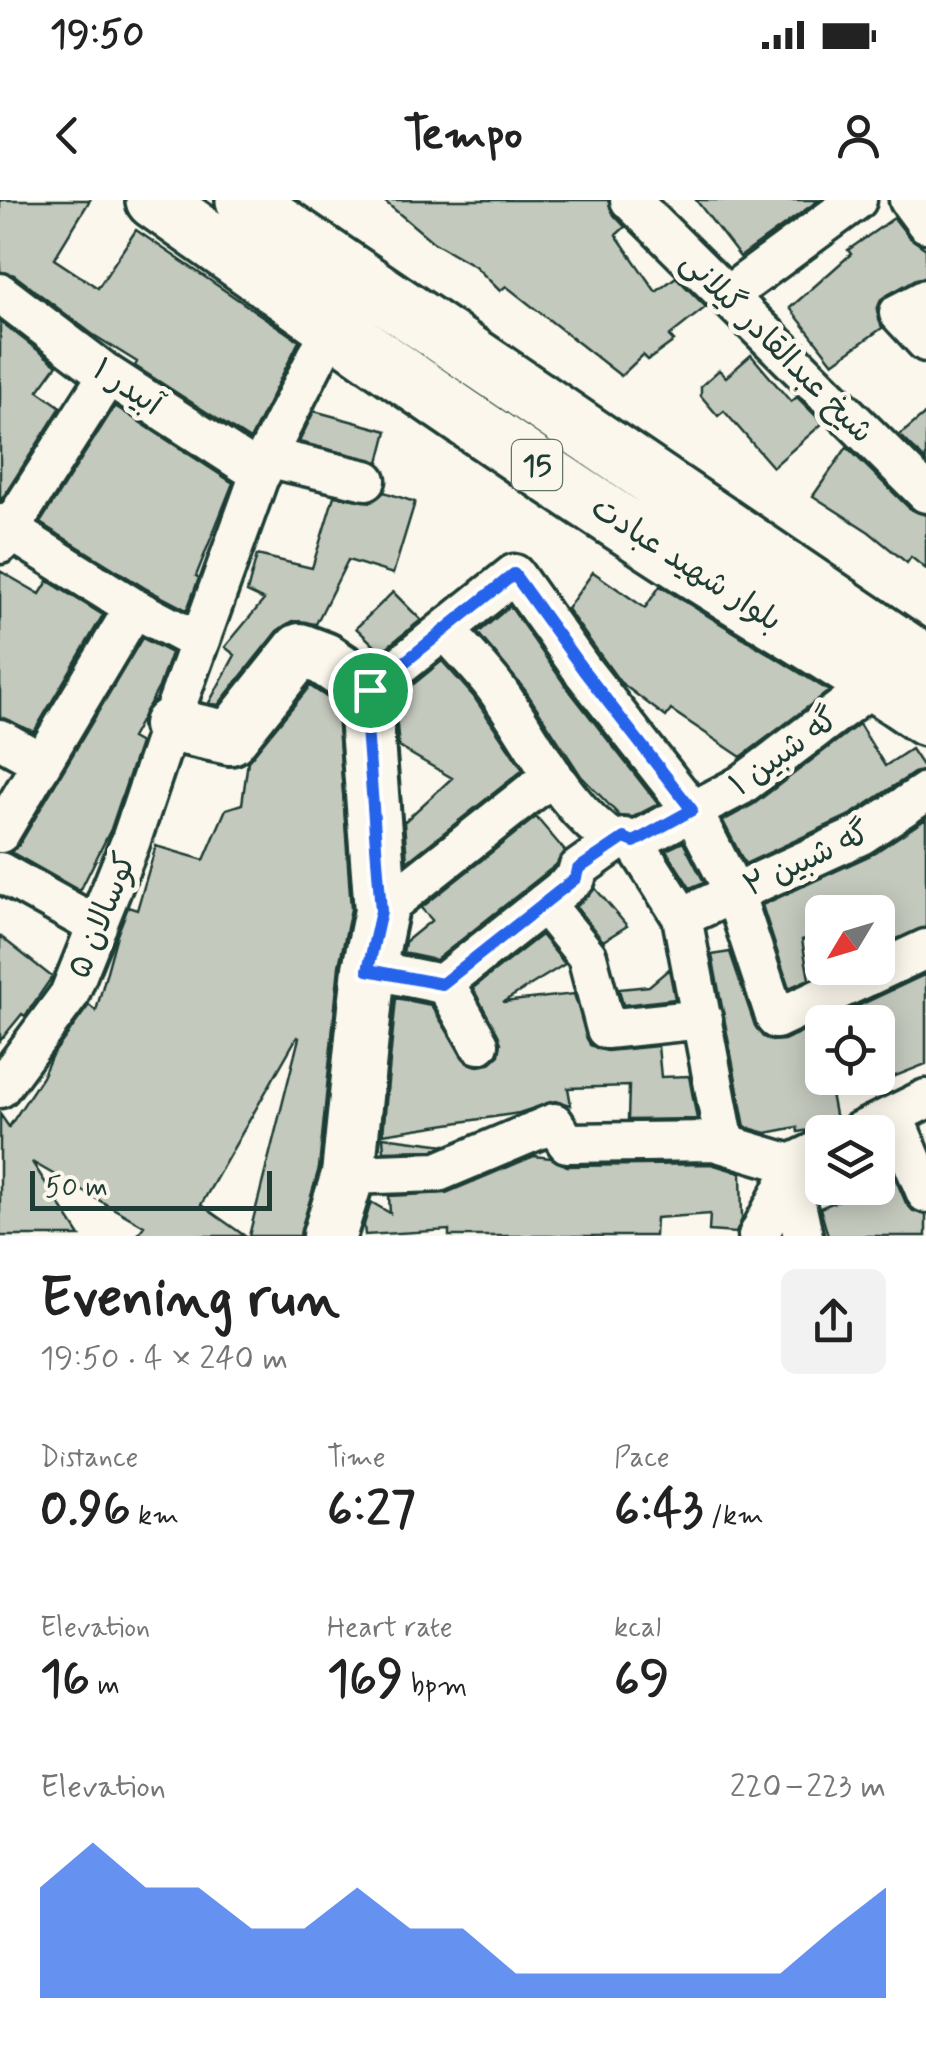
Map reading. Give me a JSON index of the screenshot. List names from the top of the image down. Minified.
{"streets":{"main road":["15","بلوار شهید عبادت"],"street":["شیخ عبدالقادر گیلانی","آبیدر ۱","گه شبین ۱","گه شبین ۲","کوسالان ۵"]},"crossings":[["آبیدر ۱","کوسالان ۵"],["بلوار شهید عبادت","گه شبین ۱"],["بلوار شهید عبادت","کوسالان ۵"]],"scale_bar":"50 m","north":"bottom left","page":{"status":"19:50","header":"Tempo","scale":"50 m","heading":["Evening run","19:50 · 4 × 240 m"],"stats":[["Distance","0.96 km"],["Time","6:27"],["Pace","6:43 /km"],["Elevation","16 m"],["Heart rate","169 bpm"],["kcal","69"]],"chart":["Elevation","220–223 m"]}}
